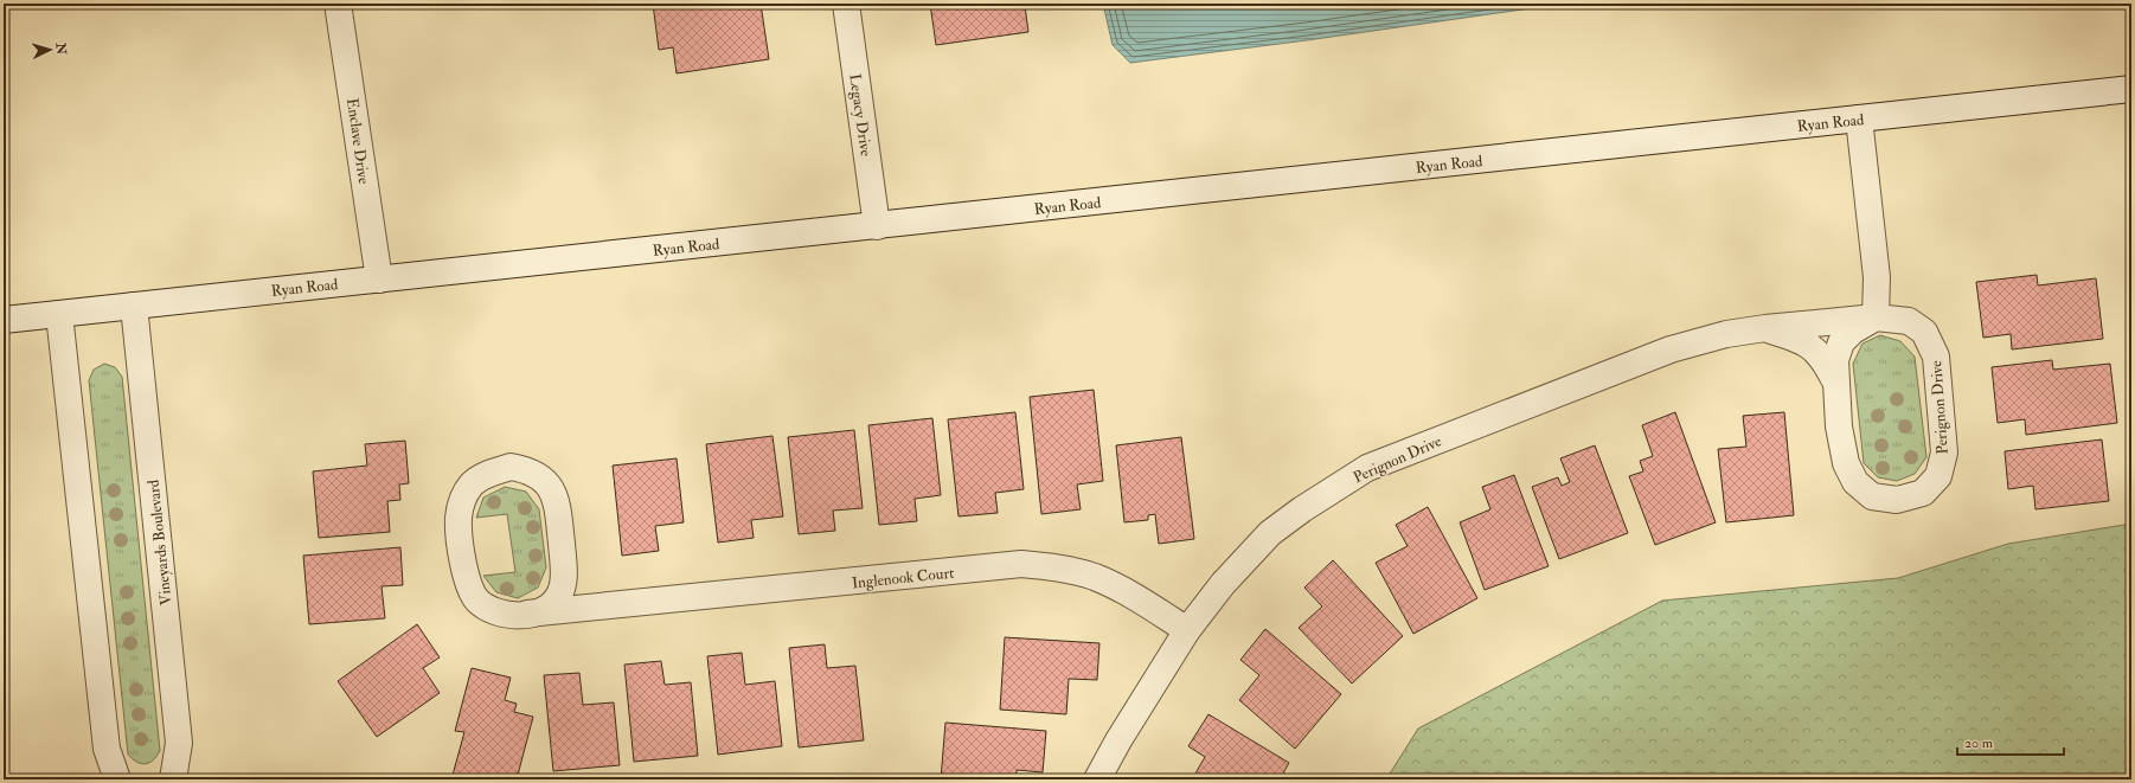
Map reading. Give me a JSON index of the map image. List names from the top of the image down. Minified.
{"streets":{"street":["Legacy Drive","Ryan Road","Enclave Drive","Perignon Drive","Vineyards Boulevard","Inglenook Court"]},"crossings":[["Legacy Drive","Ryan Road"],["Ryan Road","Enclave Drive"],["Ryan Road","Vineyards Boulevard"],["Perignon Drive","Inglenook Court"]],"scale_bar":"20 m","north":"right"}
